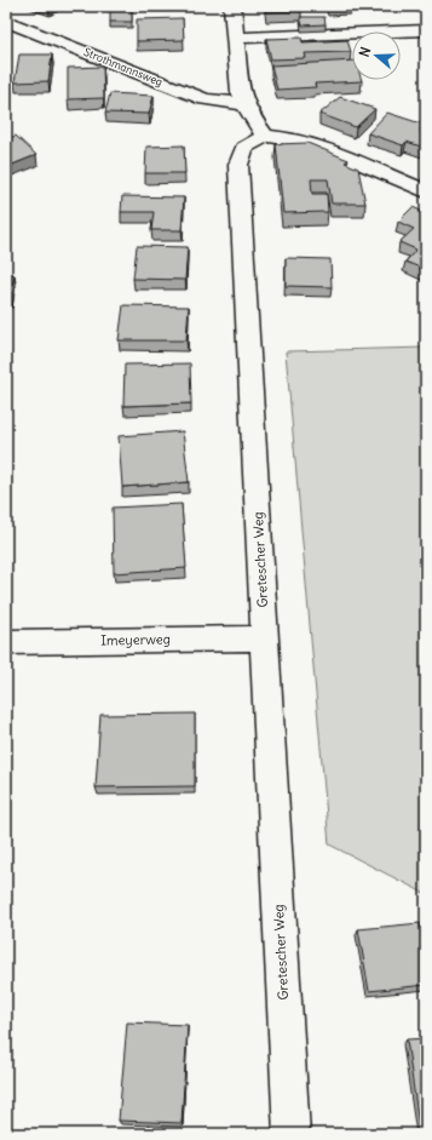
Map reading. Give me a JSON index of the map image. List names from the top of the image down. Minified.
{"streets":{"street":["Strothmannsweg","Gretescher Weg","Imeyerweg"]},"crossings":[["Gretescher Weg","Imeyerweg"]],"north":"left"}
